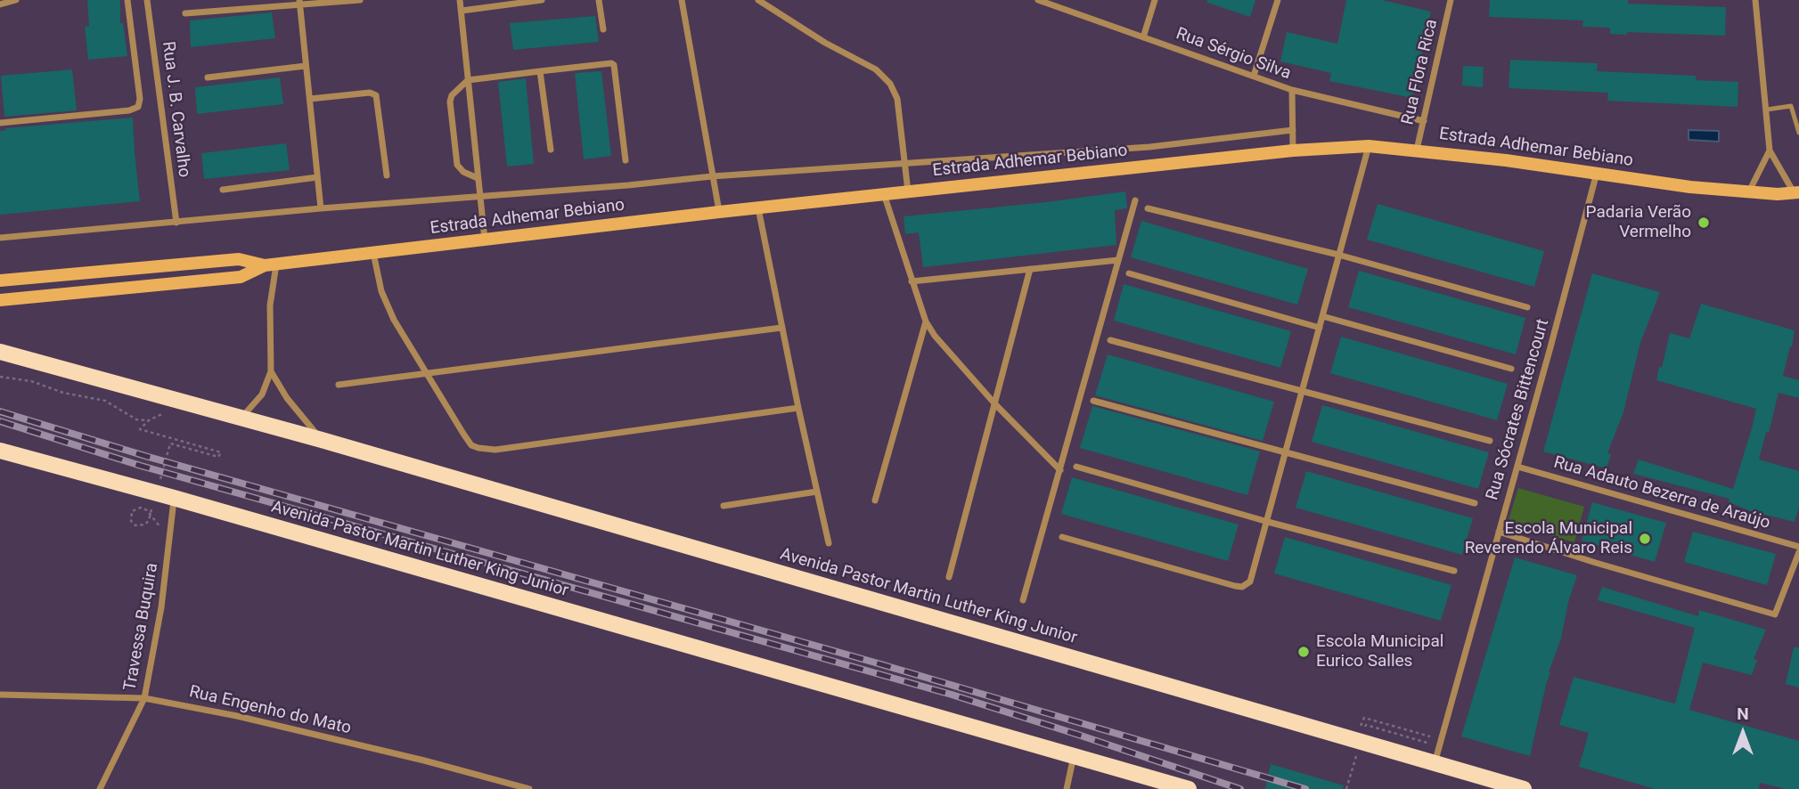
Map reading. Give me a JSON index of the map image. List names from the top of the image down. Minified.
{"streets":{"main road":["Estrada Adhemar Bebiano","Avenida Pastor Martin Luther King Junior"],"street":["Rua Sérgio Silva","Rua Flora Rica","Rua J. B. Carvalho","Rua Sócrates Bittencourt","Rua Adauto Bezerra de Araújo","Travessa Buquira","Rua Engenho do Mato"]},"crossings":[["Rua Sérgio Silva","Rua Flora Rica"],["Rua Flora Rica","Estrada Adhemar Bebiano"],["Rua J. B. Carvalho","Estrada Adhemar Bebiano"],["Estrada Adhemar Bebiano","Rua Sócrates Bittencourt"],["Rua Sócrates Bittencourt","Rua Adauto Bezerra de Araújo"],["Rua Sócrates Bittencourt","Avenida Pastor Martin Luther King Junior"],["Avenida Pastor Martin Luther King Junior","Travessa Buquira"],["Travessa Buquira","Rua Engenho do Mato"]],"places":["Padaria Verão Vermelho","Escola Municipal Reverendo Álvaro Reis","Escola Municipal Eurico Salles"],"north":"top"}
